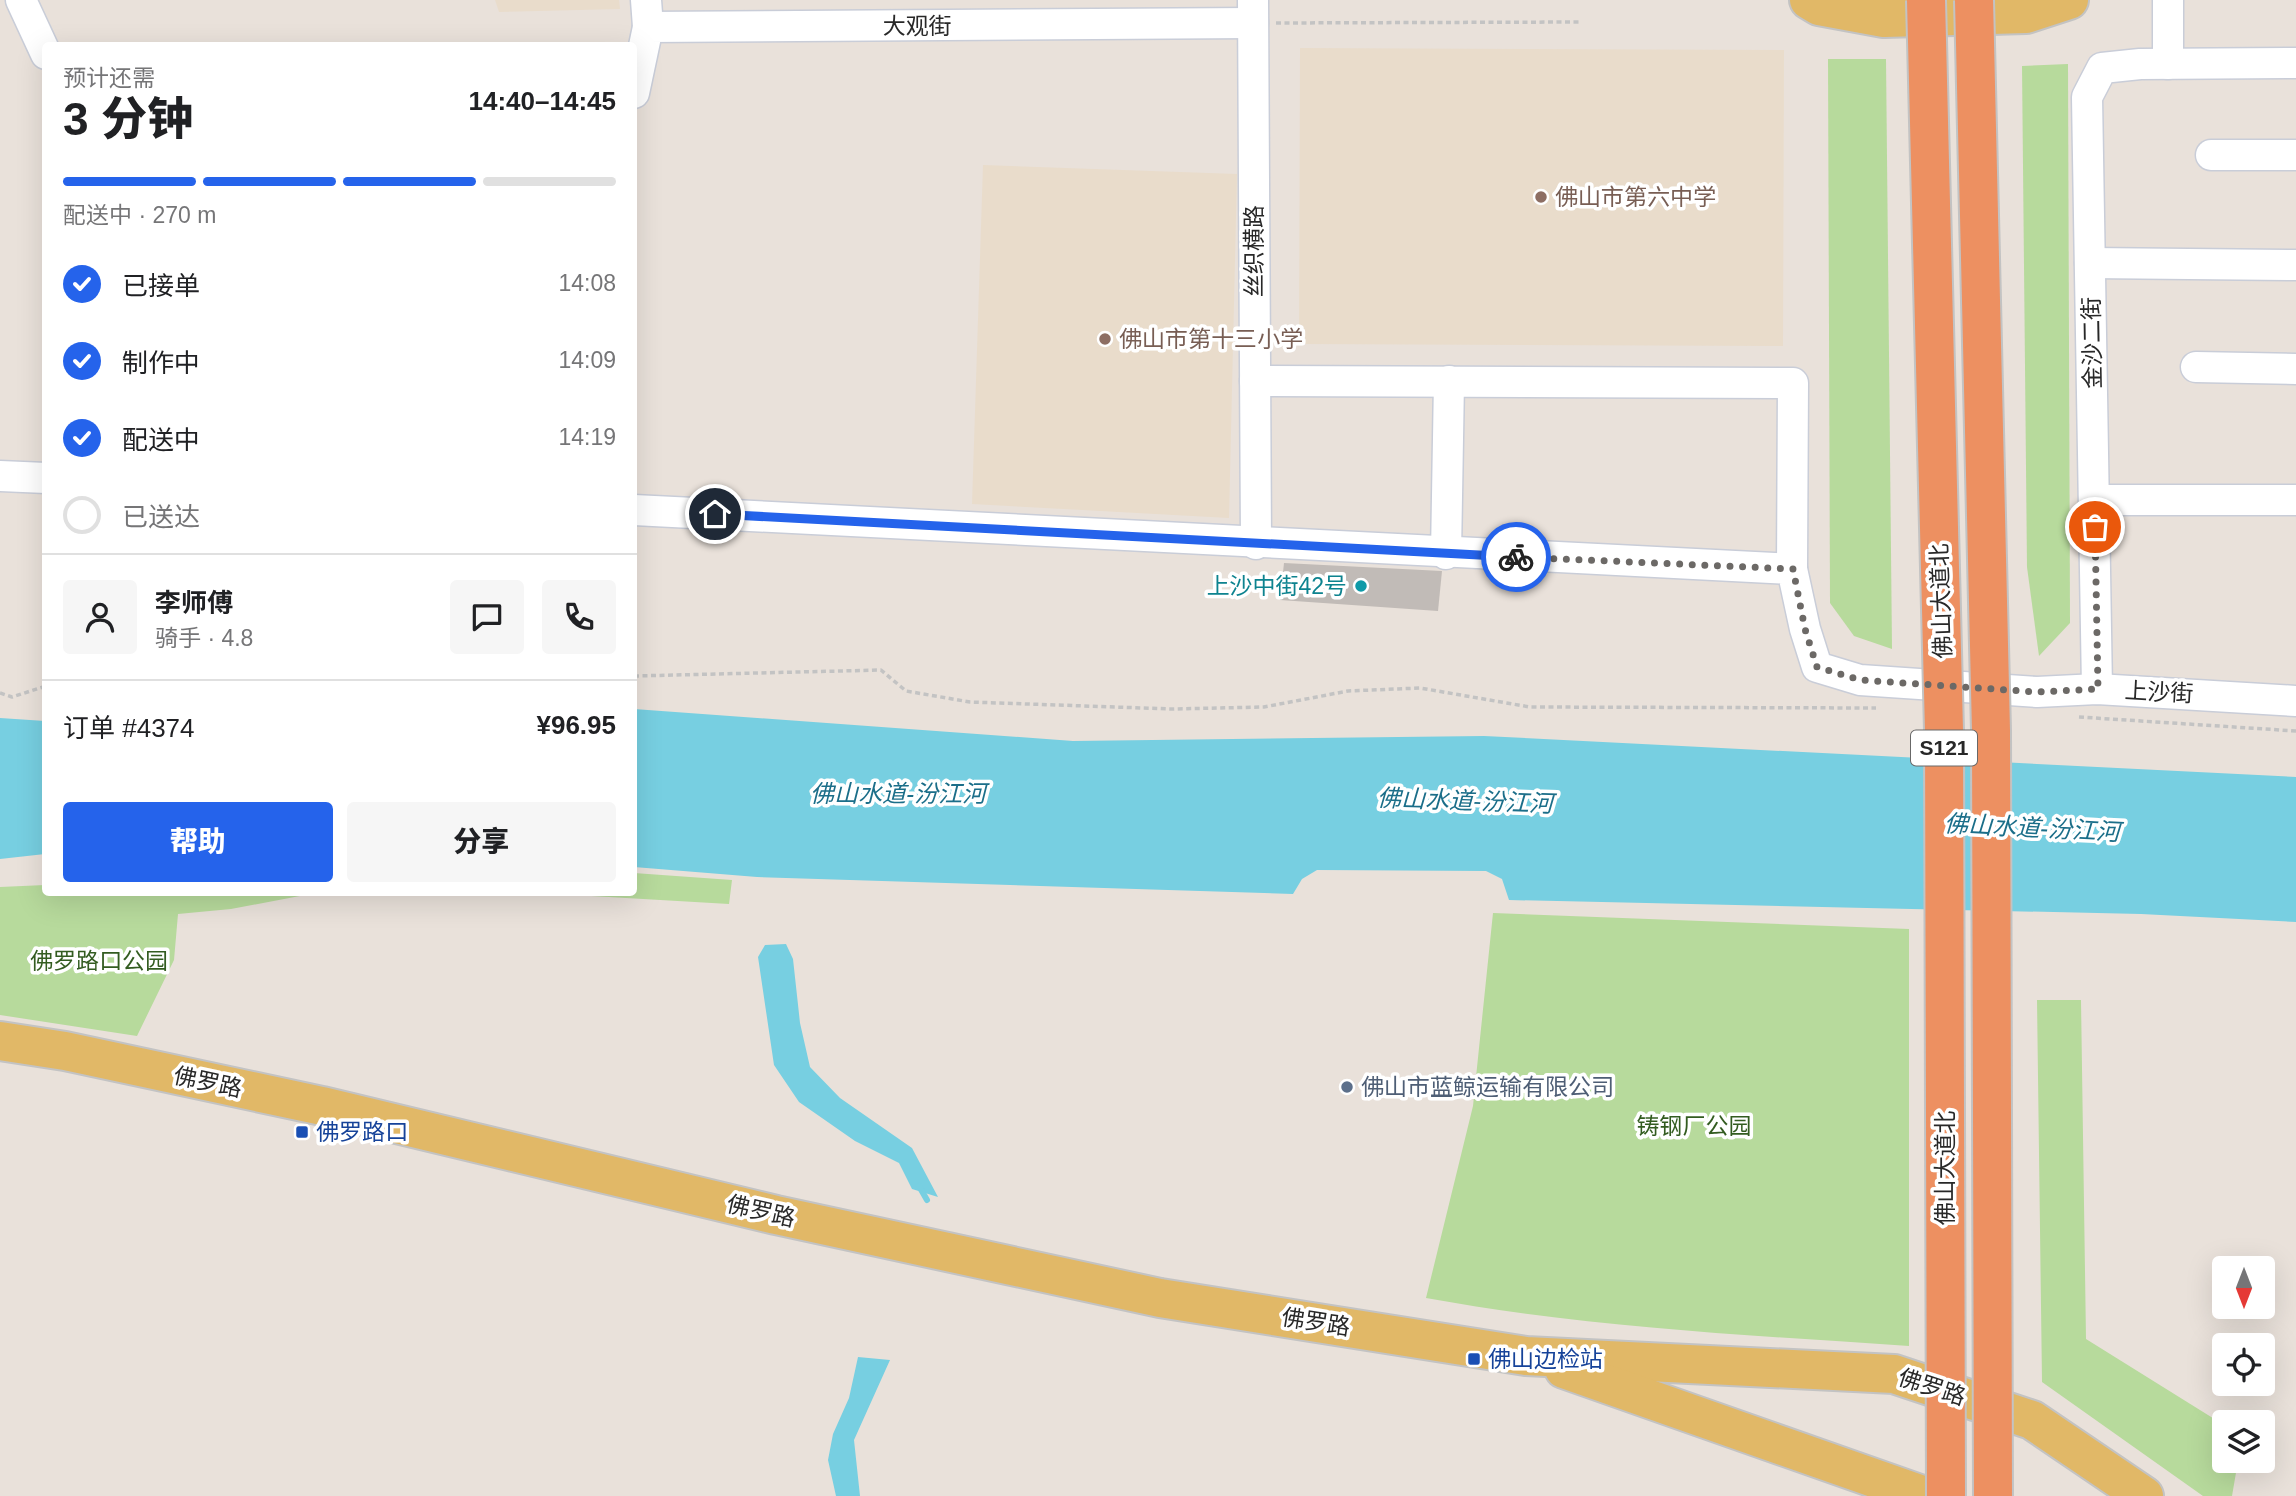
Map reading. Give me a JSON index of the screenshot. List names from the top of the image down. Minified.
{"streets":{"highway":["佛山大道北","S121"],"main road":["佛罗路"],"street":["大观街","丝织横路","金沙二街","上沙街"]},"crossings":[["大观街","丝织横路"],["金沙二街","上沙街"]],"water":["佛山水道-汾江河"],"parks":["佛罗路口公园","铸钢厂公园"],"places":{"other":["佛山市第六中学","佛山市第十三小学","上沙中街42号","佛山市蓝鲸运输有限公司"],"transit":["佛罗路口","佛山边检站"]},"north":"bottom","page":{"heading":["3 分钟","预计还需","14:40–14:45"],"panel":["李师傅","骑手 · 4.8","订单 #4374","¥96.95"],"bar":"配送中 · 270 m","list":[["已接单","14:08"],["制作中","14:09"],["配送中","14:19"],"已送达"],"buttons":["帮助","分享"]}}
